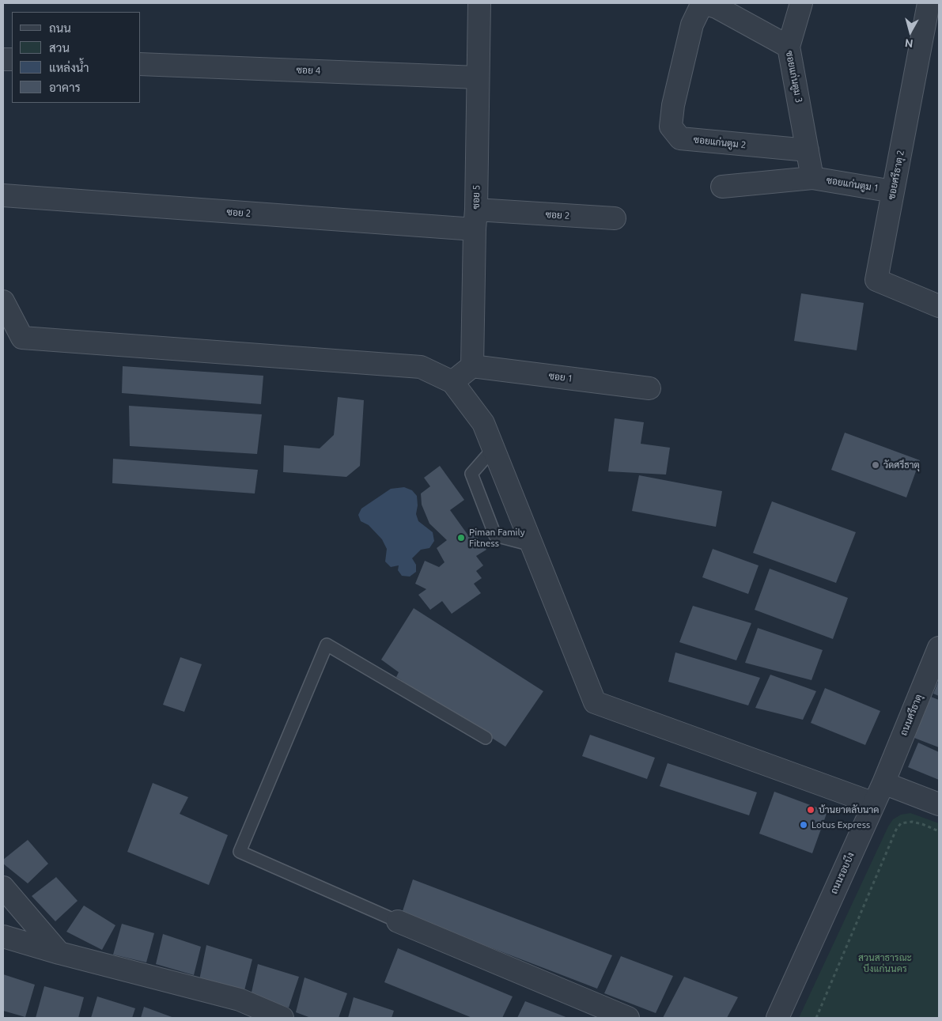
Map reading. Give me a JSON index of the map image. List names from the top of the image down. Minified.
{"streets":{"street":["ซอย 4","ซอยแก่นตูม 3","ซอยแก่นตูม 2","ซอยศรีธาตุ 2","ซอยแก่นตูม 1","ซอย 5","ซอย 2","ซอย 1","ถนนศรีธาตุ","ถนนรอบบึง"]},"crossings":[["ซอย 4","ซอย 5"],["ซอยแก่นตูม 3","ซอยแก่นตูม 2"],["ซอยแก่นตูม 3","ซอยแก่นตูม 1"],["ซอยศรีธาตุ 2","ซอยแก่นตูม 1"],["ซอย 5","ซอย 2"],["ซอย 5","ซอย 1"],["ถนนศรีธาตุ","ถนนรอบบึง"]],"parks":["สวนสาธารณะ บึงแก่นนคร"],"places":["วัดศรีธาตุ","Piman Family Fitness","บ้านยาตลับนาค","Lotus Express"],"legend":["ถนน","สวน","แหล่งน้ำ","อาคาร"],"north":"bottom"}
